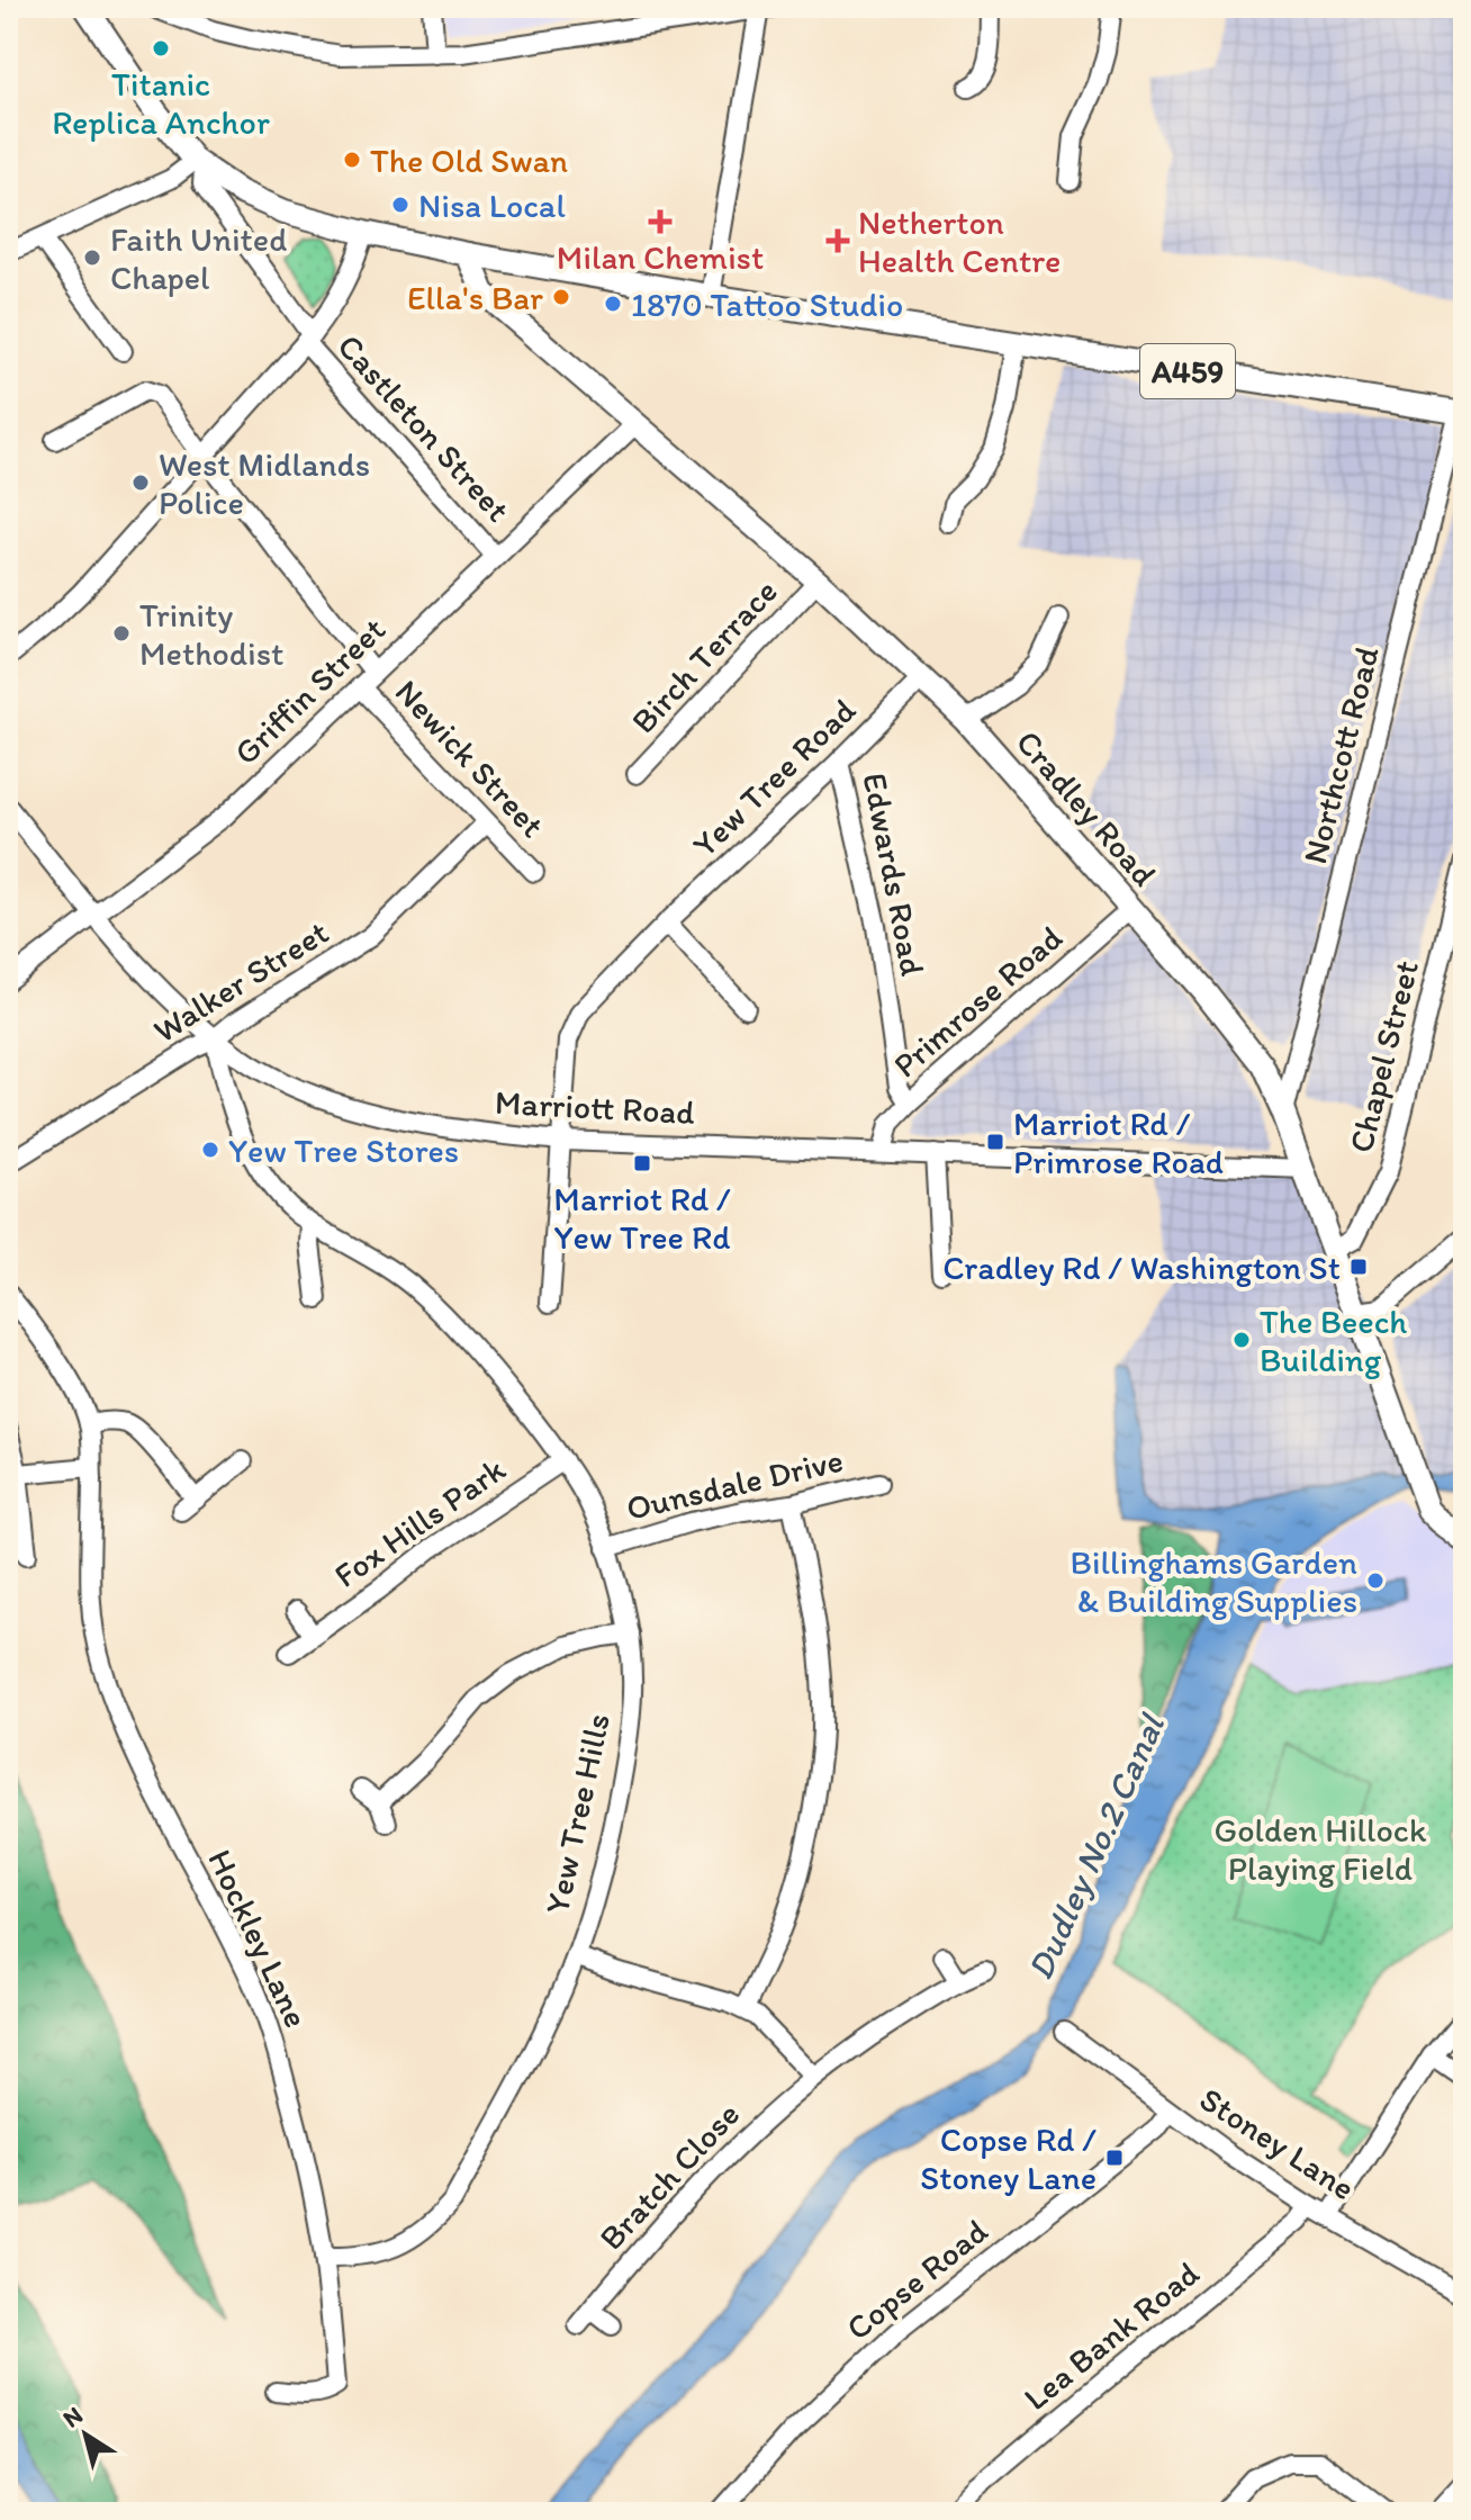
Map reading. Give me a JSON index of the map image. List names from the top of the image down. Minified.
{"streets":{"main road":["A459","Cradley Road"],"street":["Castleton Street","Birch Terrace","Griffin Street","Northcott Road","Newick Street","Yew Tree Road","Edwards Road","Walker Street","Primrose Road","Chapel Street","Marriott Road","Ounsdale Drive","Fox Hills Park","Yew Tree Hills","Hockley Lane","Stoney Lane","Bratch Close","Copse Road","Lea Bank Road"]},"crossings":[["A459","Castleton Street"],["A459","Northcott Road"],["A459","Cradley Road"],["Castleton Street","Griffin Street"],["Birch Terrace","Cradley Road"],["Griffin Street","Newick Street"],["Griffin Street","Cradley Road"],["Griffin Street","Marriott Road"],["Northcott Road","Cradley Road"],["Newick Street","Walker Street"],["Yew Tree Road","Cradley Road"],["Yew Tree Road","Edwards Road"],["Yew Tree Road","Marriott Road"],["Cradley Road","Primrose Road"],["Cradley Road","Chapel Street"],["Cradley Road","Marriott Road"],["Edwards Road","Primrose Road"],["Walker Street","Marriott Road"],["Walker Street","Yew Tree Hills"],["Primrose Road","Marriott Road"],["Marriott Road","Yew Tree Hills"],["Ounsdale Drive","Yew Tree Hills"],["Fox Hills Park","Yew Tree Hills"],["Yew Tree Hills","Hockley Lane"],["Stoney Lane","Copse Road"],["Stoney Lane","Lea Bank Road"]],"water":["Dudley No.2 Canal"],"parks":["Golden Hillock Playing Field"],"places":{"other":["Titanic Replica Anchor","The Old Swan","Nisa Local","Faith United Chapel","Ella's Bar","1870 Tattoo Studio","West Midlands Police","Trinity Methodist","Yew Tree Stores","The Beech Building","Billinghams Garden & Building Supplies"],"health":["Milan Chemist","Netherton Health Centre"],"transit":["Marriot Rd / Primrose Road","Marriot Rd / Yew Tree Rd","Cradley Rd / Washington St","Copse Rd / Stoney Lane"]},"north":"top left"}
